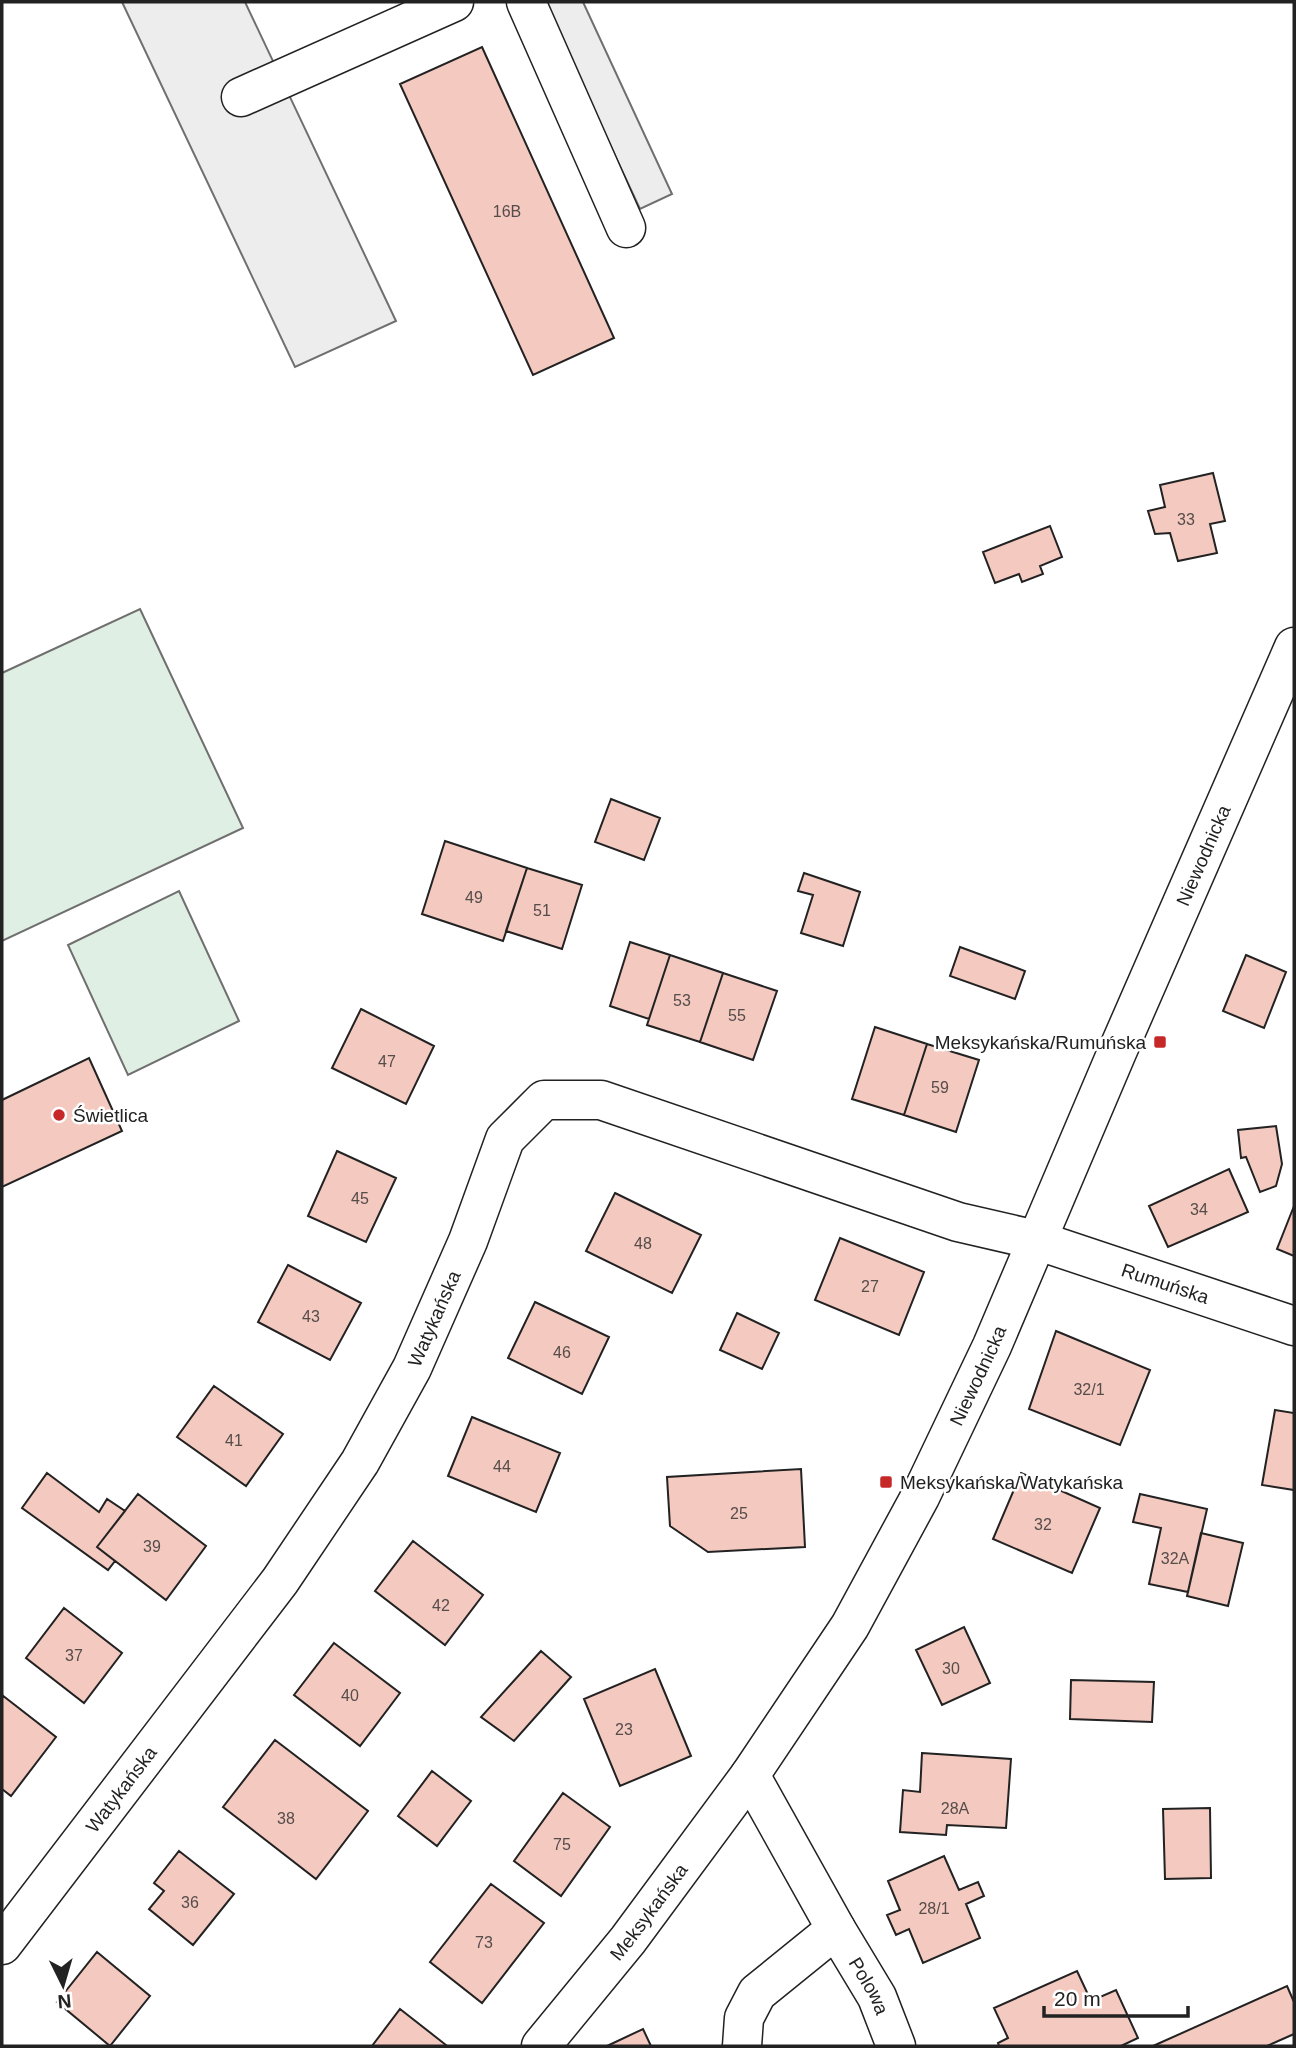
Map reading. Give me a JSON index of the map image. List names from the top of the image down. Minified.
{"streets":{"street":["Niewodnicka","Rumuńska","Watykańska","Meksykańska","Polowa"]},"crossings":[["Niewodnicka","Rumuńska"],["Niewodnicka","Watykańska"],["Niewodnicka","Meksykańska"],["Rumuńska","Watykańska"]],"places":{"transit":["Meksykańska/Rumuńska","Meksykańska/Watykańska"],"other":["Świetlica"]},"house_numbers":["16B","33","49","51","53","55","47","59","45","34","48","27","43","46","32/1","41","44","25","32","39","32A","42","37","30","40","23","28A","38","75","36","28/1","73"],"scale_bar":"20 m","north":"bottom"}
